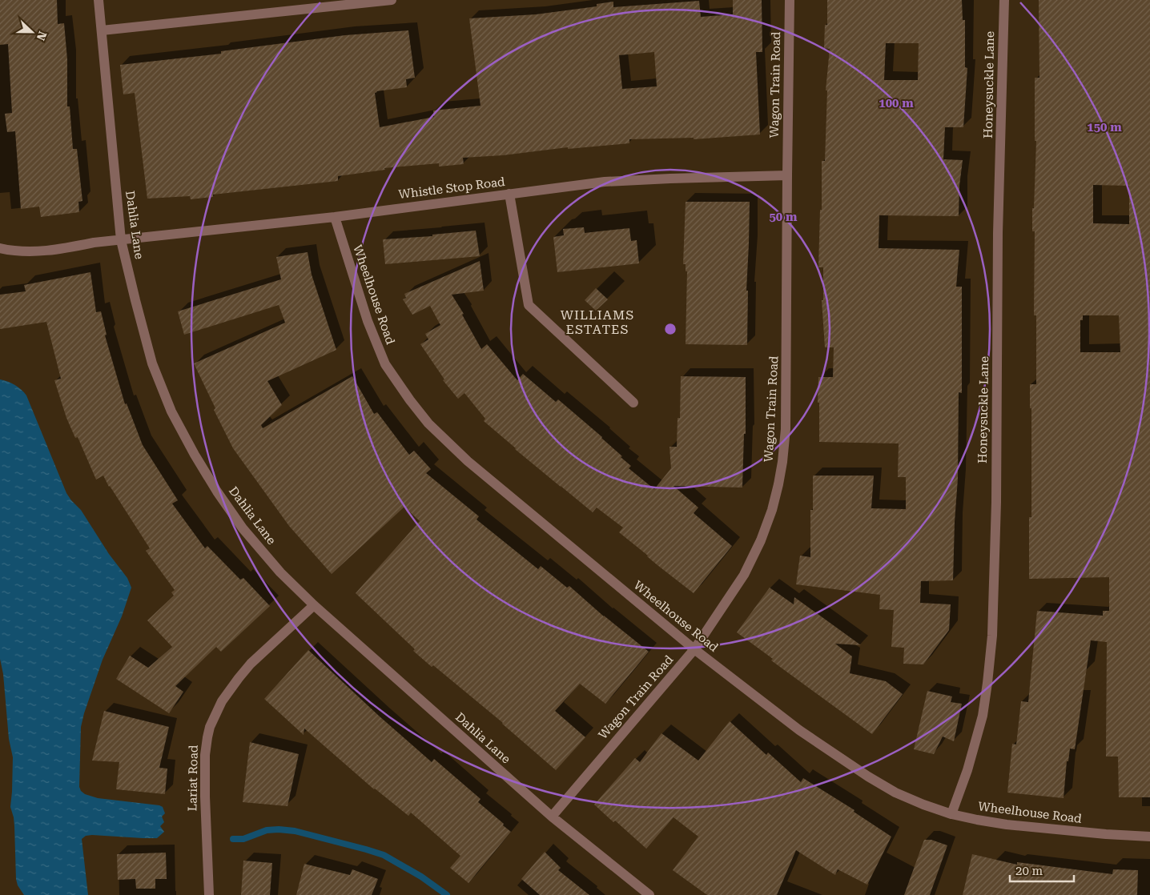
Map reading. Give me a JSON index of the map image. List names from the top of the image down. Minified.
{"streets":{"street":["Wagon Train Road","Honeysuckle Lane","Whistle Stop Road","Dahlia Lane","Wheelhouse Road","Lariat Road"]},"crossings":[["Wagon Train Road","Whistle Stop Road"],["Wagon Train Road","Dahlia Lane"],["Wagon Train Road","Wheelhouse Road"],["Honeysuckle Lane","Wheelhouse Road"],["Whistle Stop Road","Dahlia Lane"],["Whistle Stop Road","Wheelhouse Road"],["Dahlia Lane","Lariat Road"]],"districts":["WILLIAMS ESTATES"],"scale_bar":"20 m","north":"right","rings":["100 m","150 m","50 m"]}
